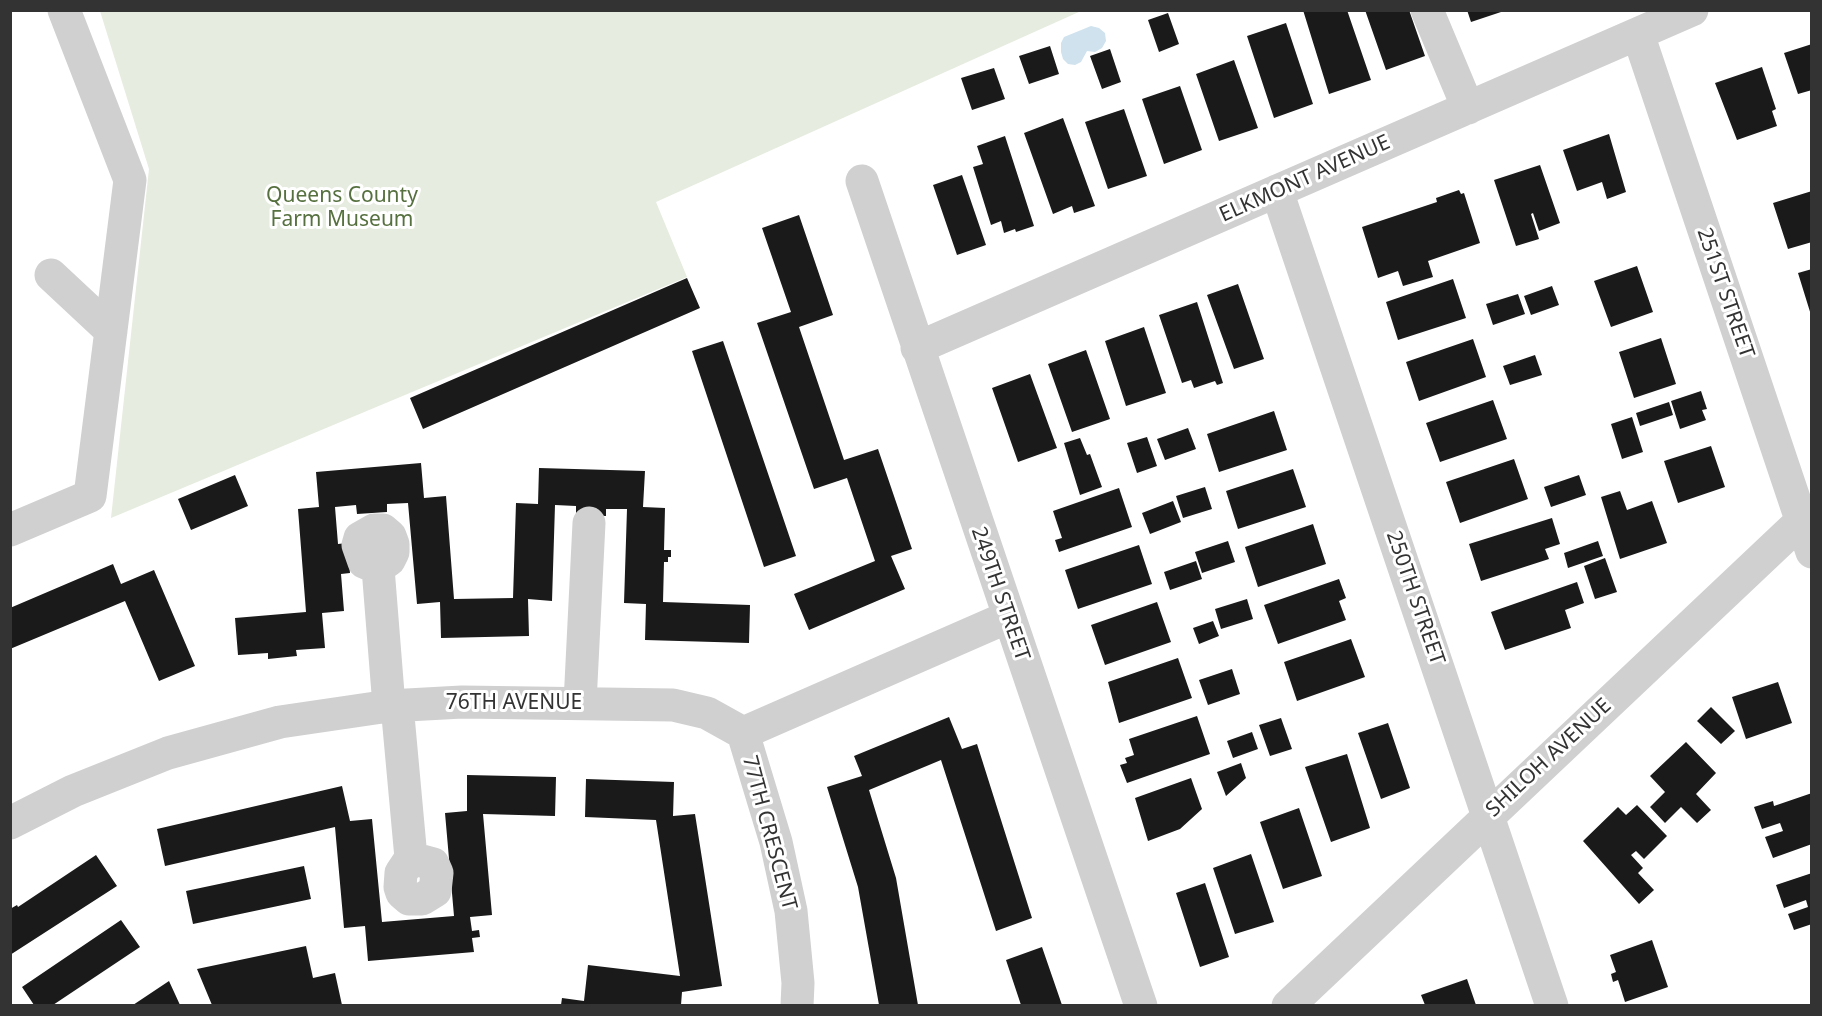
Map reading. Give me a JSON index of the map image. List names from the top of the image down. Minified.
{"streets":{"street":["ELKMONT AVENUE","251ST STREET","249TH STREET","250TH STREET","76TH AVENUE","SHILOH AVENUE","77TH CRESCENT"]},"crossings":[["ELKMONT AVENUE","251ST STREET"],["ELKMONT AVENUE","249TH STREET"],["ELKMONT AVENUE","250TH STREET"],["251ST STREET","SHILOH AVENUE"],["250TH STREET","SHILOH AVENUE"],["76TH AVENUE","77TH CRESCENT"]],"parks":["Queens County Farm Museum"]}
